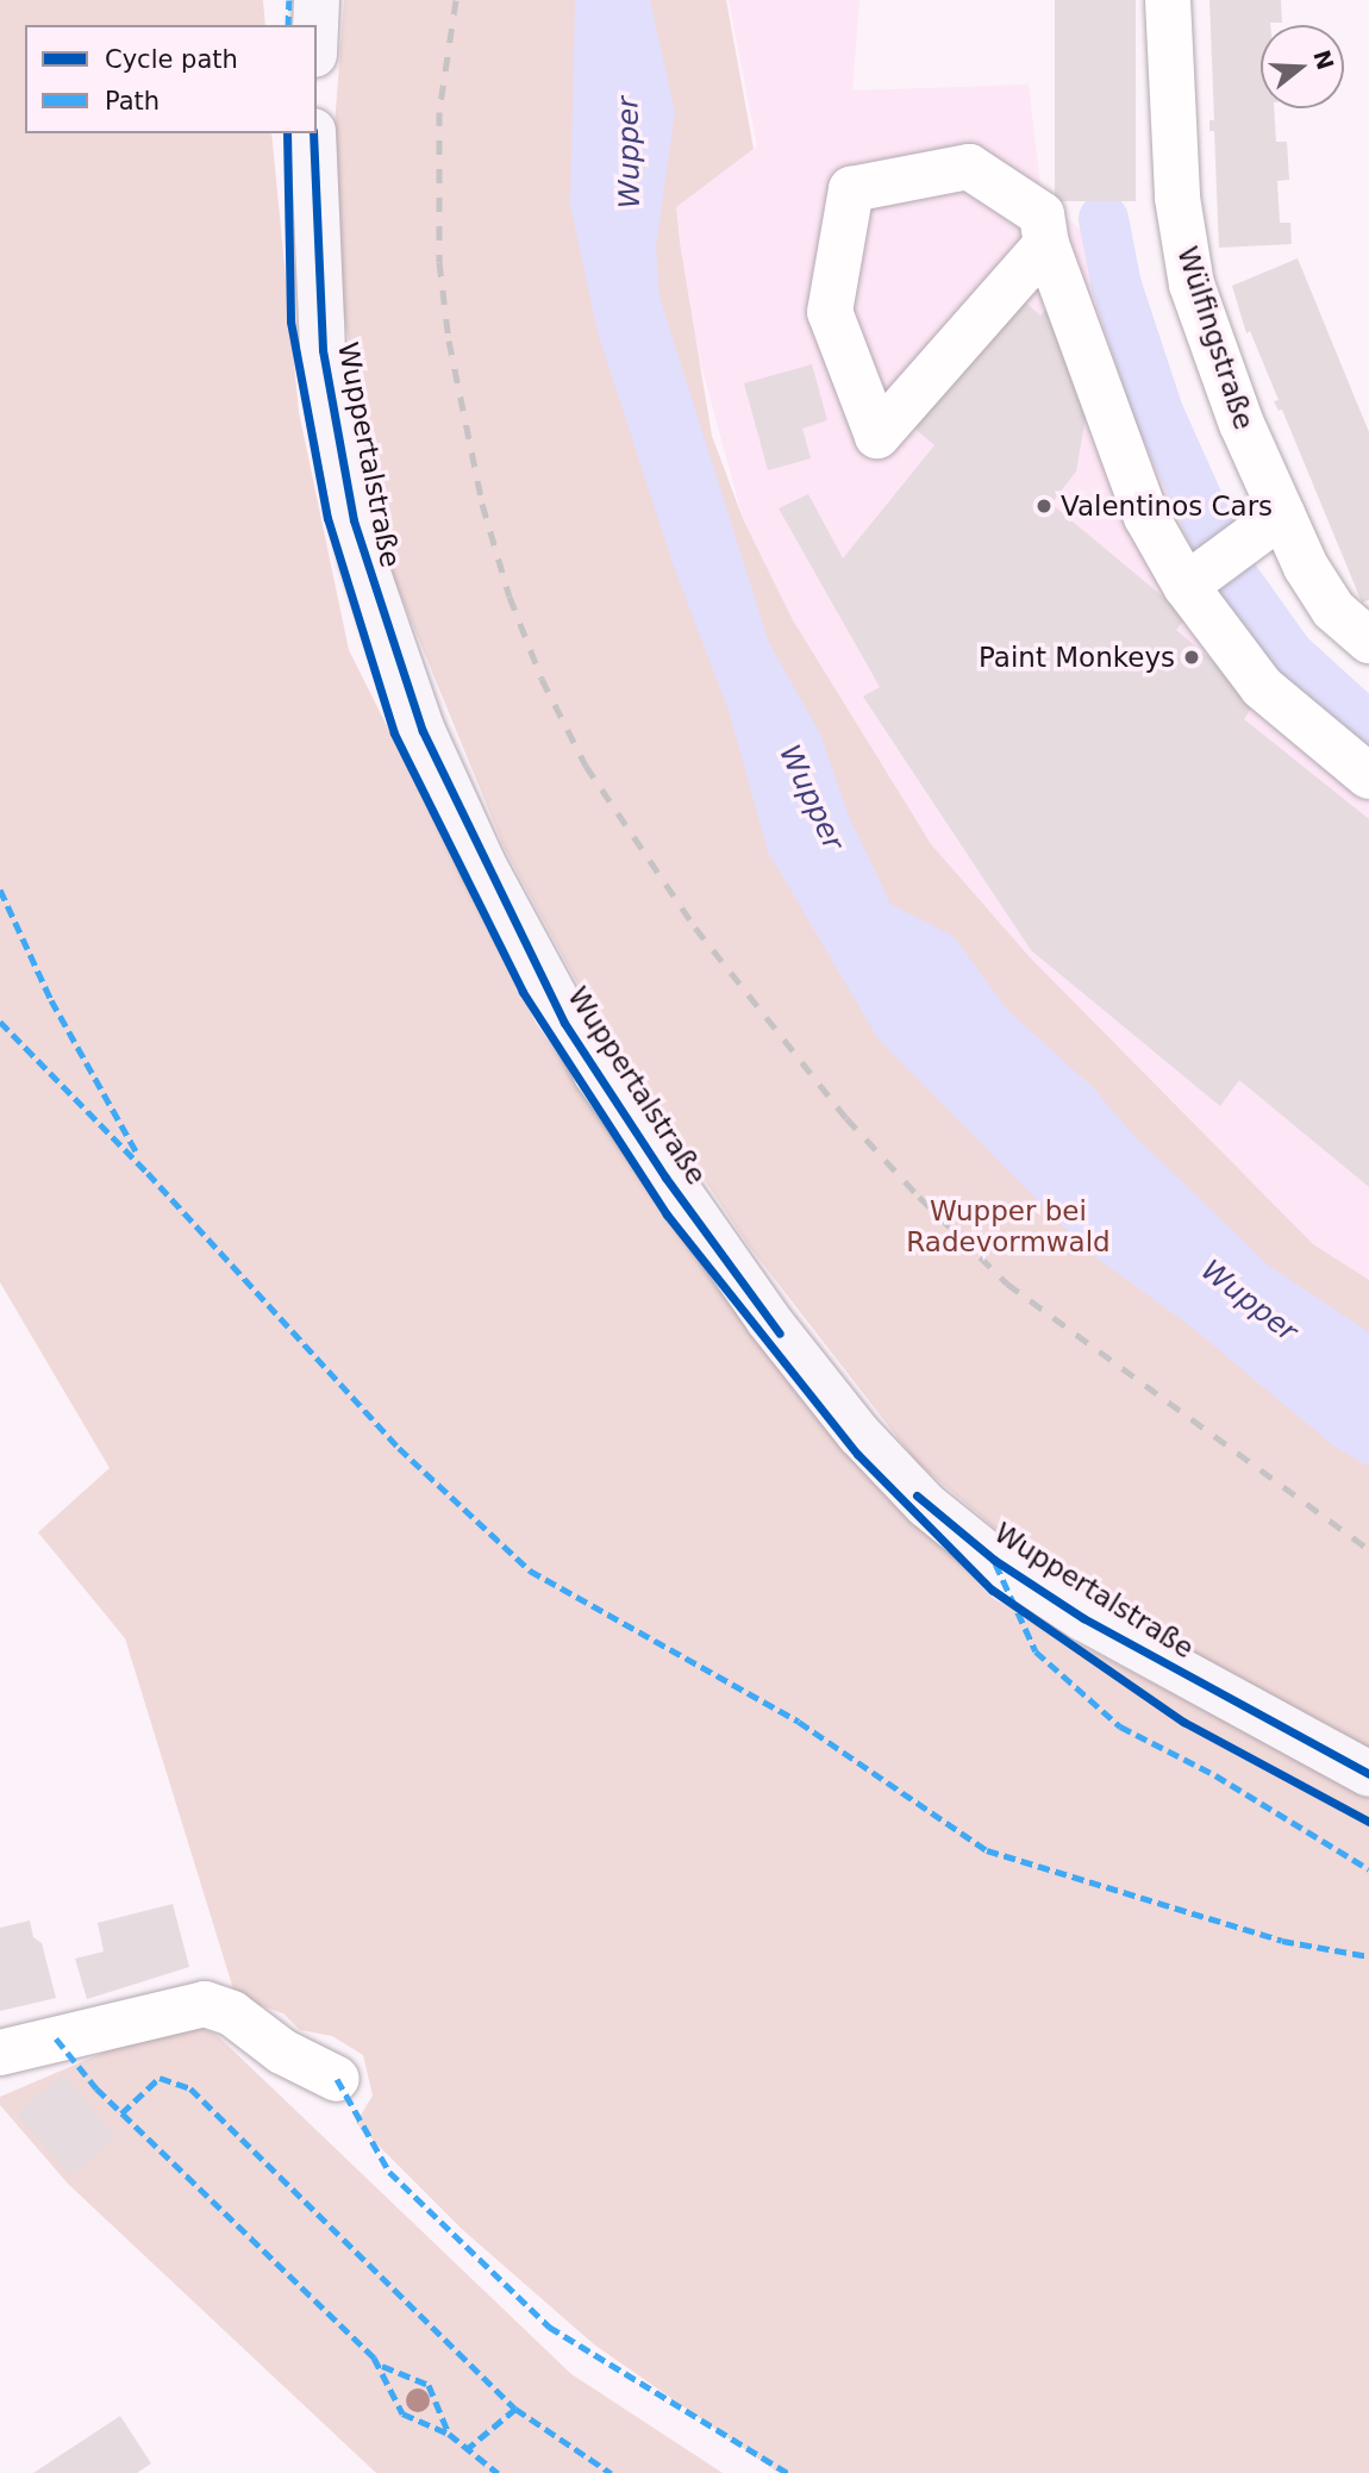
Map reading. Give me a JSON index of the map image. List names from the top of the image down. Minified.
{"streets":{"main road":["Wuppertalstraße"],"street":["Wülfingstraße"]},"water":["Wupper"],"parks":["Wupper bei Radevormwald"],"places":["Valentinos Cars","Paint Monkeys"],"legend":["Cycle path","Path"],"north":"right"}
